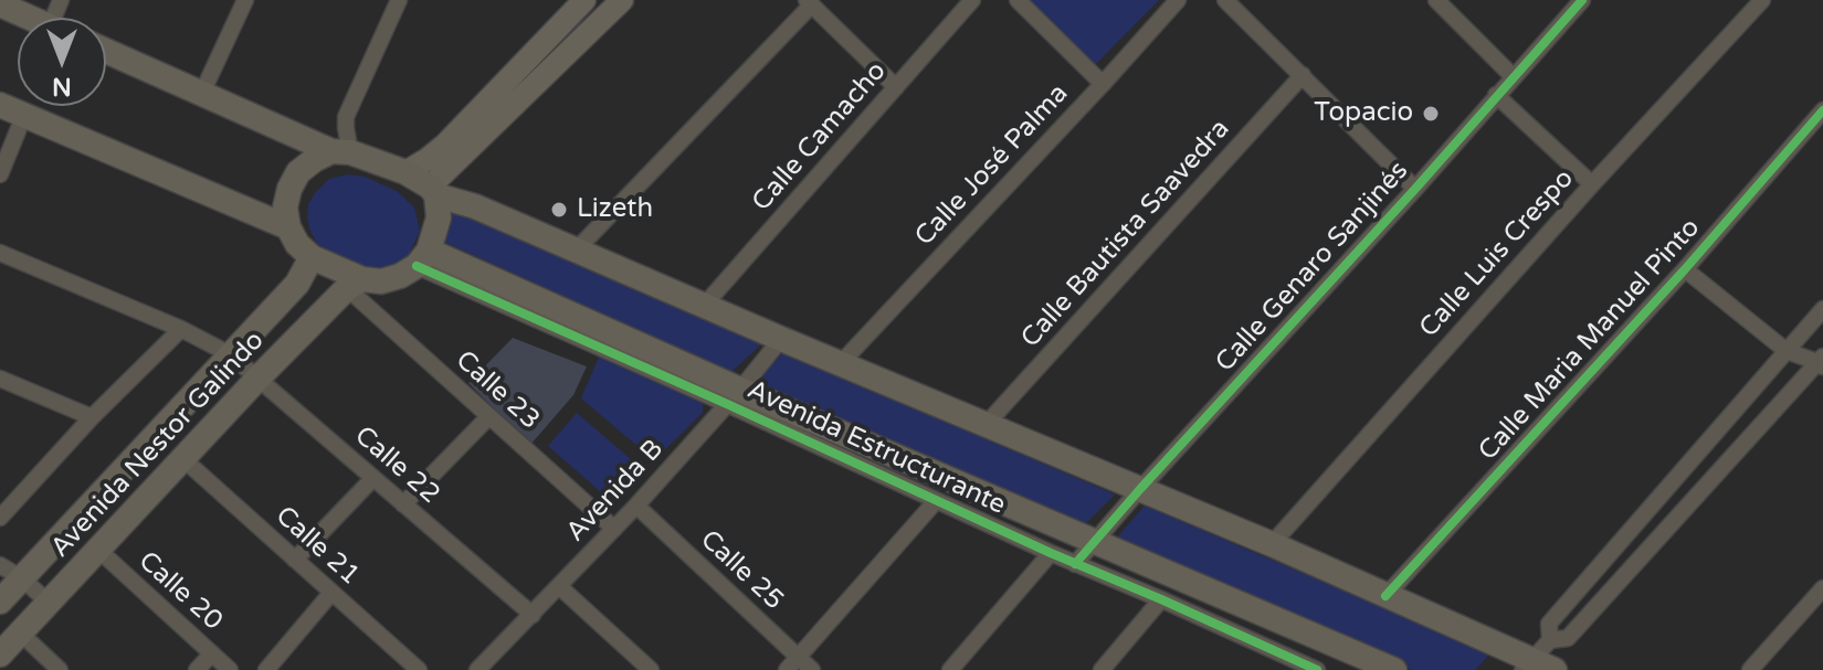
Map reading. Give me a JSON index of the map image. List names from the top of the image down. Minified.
{"streets":{"main road":["Avenida Nestor Galindo","Avenida Estructurante"],"street":["Calle Camacho","Calle José Palma","Calle Bautista Saavedra","Calle Luis Crespo","Calle Genaro Sanjinés","Calle Maria Manuel Pinto","Calle 23","Calle 22","Avenida B","Calle 21","Calle 25","Calle 20"]},"crossings":[["Calle Genaro Sanjinés","Avenida Estructurante"],["Calle 23","Avenida Nestor Galindo"],["Calle 23","Avenida Estructurante"],["Calle 23","Avenida B"],["Avenida Nestor Galindo","Avenida Estructurante"],["Avenida Nestor Galindo","Calle 22"],["Avenida Nestor Galindo","Calle 21"],["Avenida Nestor Galindo","Calle 20"],["Avenida Estructurante","Avenida B"],["Calle 22","Avenida B"],["Avenida B","Calle 25"]],"places":["Topacio","Lizeth"],"north":"bottom"}
